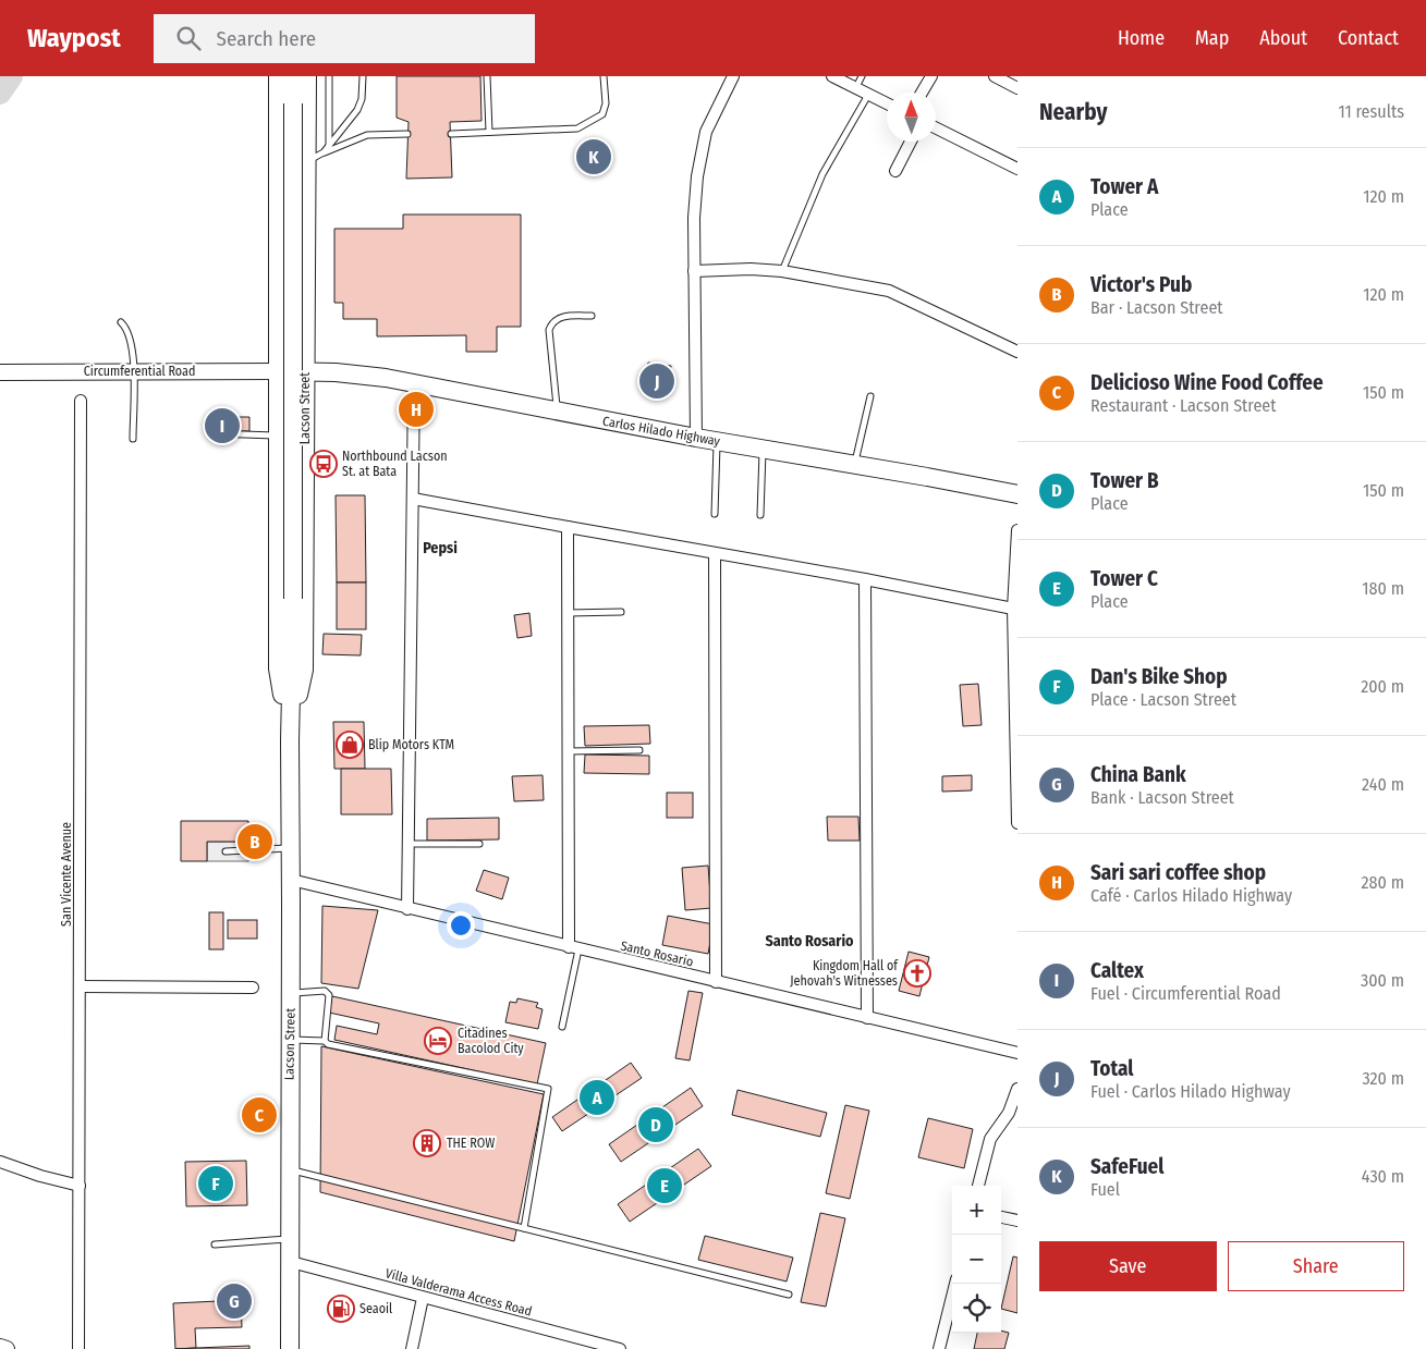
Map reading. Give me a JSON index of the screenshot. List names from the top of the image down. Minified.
{"streets":{"main road":["Circumferential Road","Lacson Street","Carlos Hilado Highway"],"street":["San Vicente Avenue","Santo Rosario","Villa Valderama Access Road"]},"crossings":[["Circumferential Road","Lacson Street"],["Circumferential Road","Carlos Hilado Highway"],["Lacson Street","Carlos Hilado Highway"],["Lacson Street","Santo Rosario"],["Lacson Street","Villa Valderama Access Road"]],"districts":["Pepsi","Santo Rosario"],"places":{"bus stop":["Northbound Lacson St. at Bata"],"shop":["Blip Motors KTM"],"church":["Kingdom Hall of Jehovah's Witnesses"],"hotel":["Citadines Bacolod City"],"building":["THE ROW"],"fuel station":["Seaoil"]},"north":"top","page":{"header":"Waypost","search":"Search here","nav":["Home","Map","About","Contact"],"heading":["Nearby","11 results"],"pins":["K","J","H","I","B","A","C","D","F","E","G"],"list":[{"mark":"A","name":"Tower A","note":"Place","value":"120 m"},{"mark":"B","name":"Victor's Pub","note":"Bar · Lacson Street","value":"120 m"},{"mark":"C","name":"Delicioso Wine Food Coffee","note":"Restaurant · Lacson Street","value":"150 m"},{"mark":"D","name":"Tower B","note":"Place","value":"150 m"},{"mark":"E","name":"Tower C","note":"Place","value":"180 m"},{"mark":"F","name":"Dan's Bike Shop","note":"Place · Lacson Street","value":"200 m"},{"mark":"G","name":"China Bank","note":"Bank · Lacson Street","value":"240 m"},{"mark":"H","name":"Sari sari coffee shop","note":"Café · Carlos Hilado Highway","value":"280 m"},{"mark":"I","name":"Caltex","note":"Fuel · Circumferential Road","value":"300 m"},{"mark":"J","name":"Total","note":"Fuel · Carlos Hilado Highway","value":"320 m"},{"mark":"K","name":"SafeFuel","note":"Fuel","value":"430 m"}],"map_buttons":["+","−"],"buttons":["Save","Share"]}}
